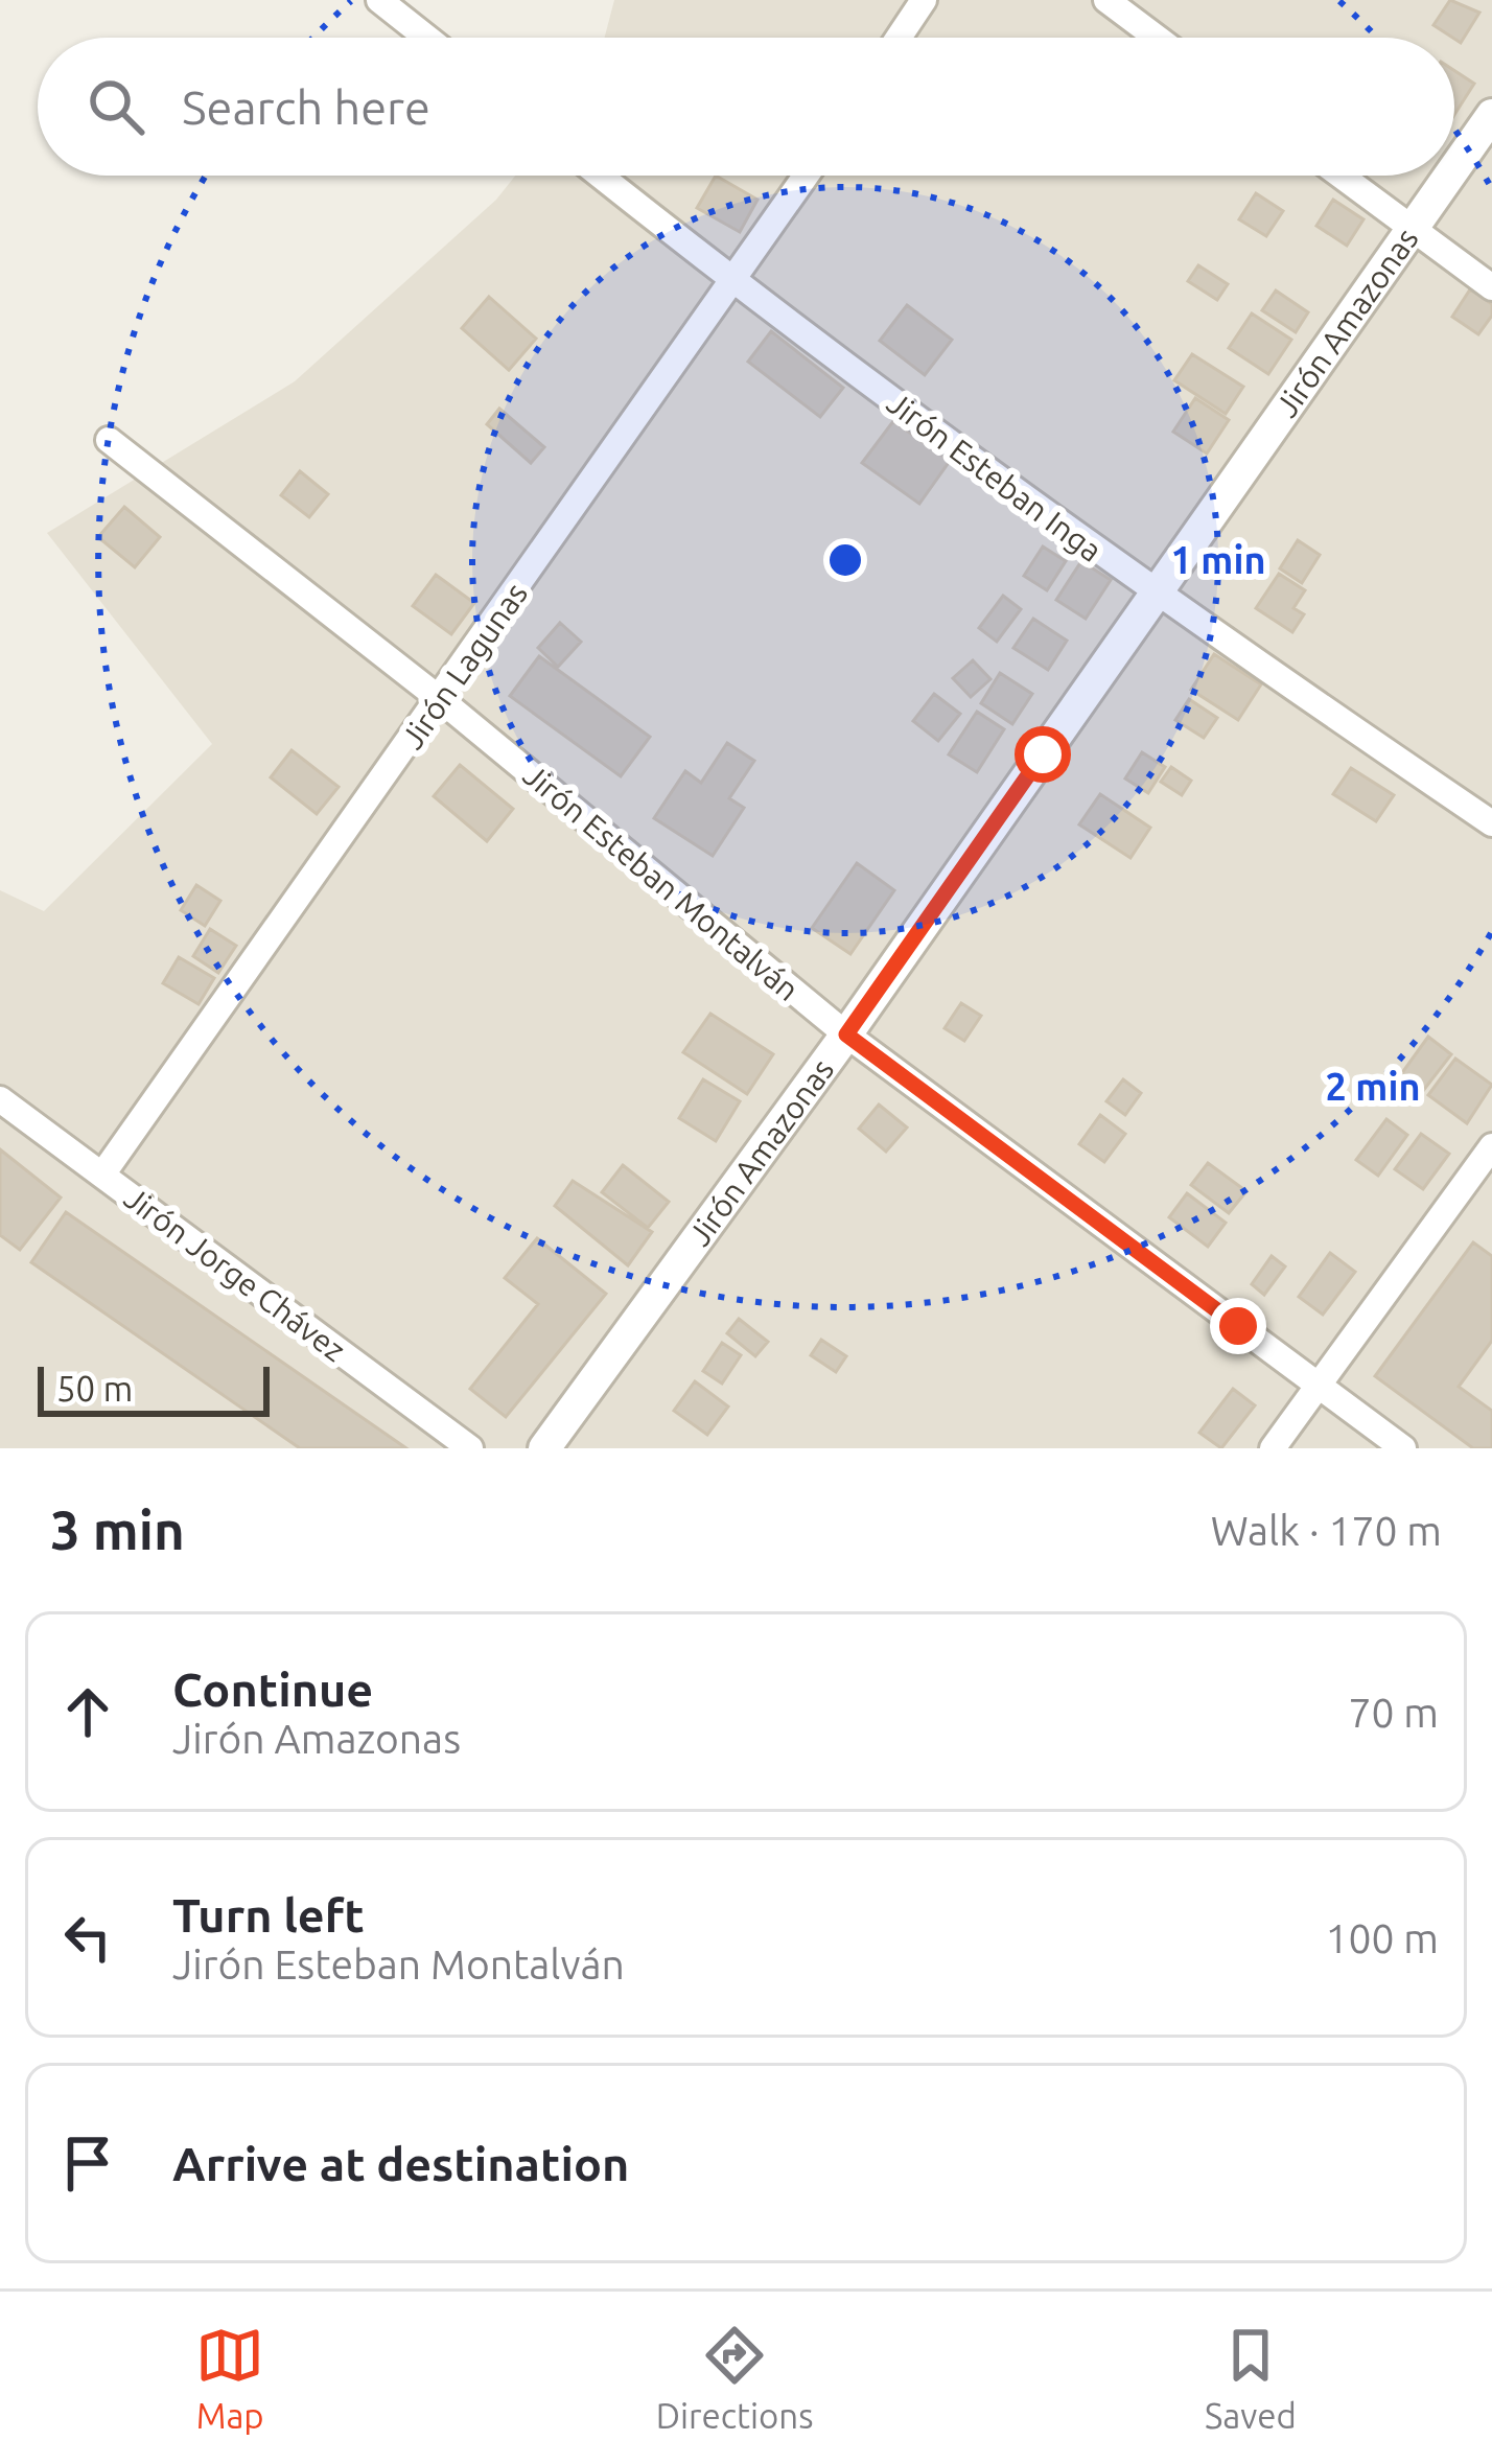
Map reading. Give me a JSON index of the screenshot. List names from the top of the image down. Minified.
{"streets":{"street":["Jirón Amazonas","Jirón Esteban Inga","Jirón Lagunas","Jirón Esteban Montalván","Jirón Jorge Chávez"]},"crossings":[["Jirón Amazonas","Jirón Esteban Inga"],["Jirón Amazonas","Jirón Esteban Montalván"],["Jirón Esteban Inga","Jirón Lagunas"],["Jirón Lagunas","Jirón Esteban Montalván"],["Jirón Lagunas","Jirón Jorge Chávez"]],"scale_bar":"50 m","page":{"search":"Search here","scale":"50 m","heading":["3 min","Walk · 170 m"],"list":[["Continue","Jirón Amazonas","70 m"],["Turn left","Jirón Esteban Montalván","100 m"],"Arrive at destination"],"nav":["Map","Directions","Saved"]},"rings":["1 min","2 min"]}
